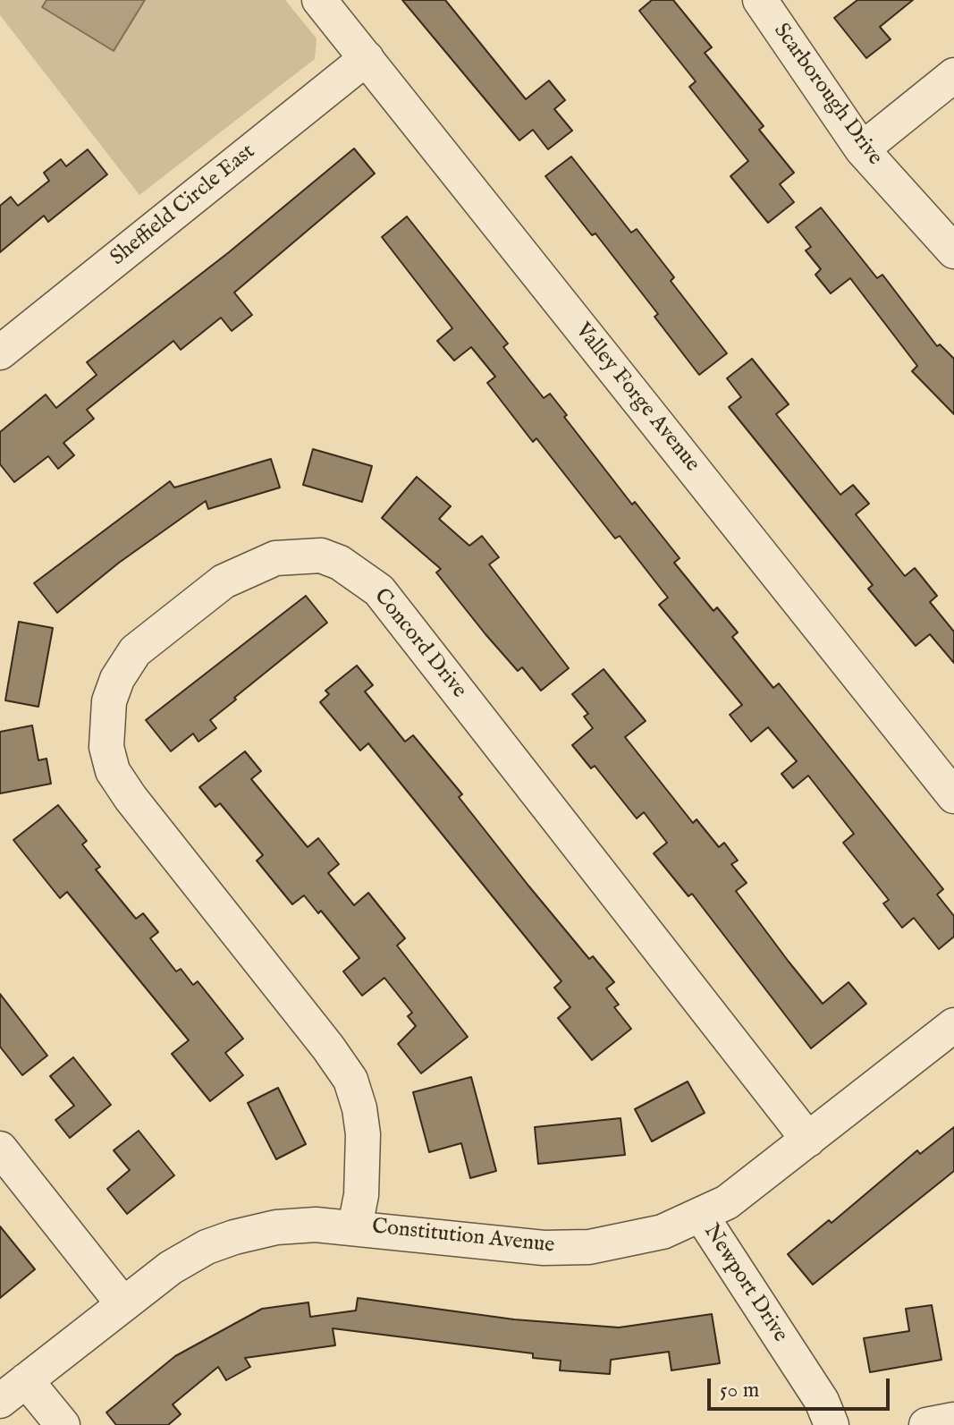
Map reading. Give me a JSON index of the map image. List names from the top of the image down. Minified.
{"streets":{"street":["Scarborough Drive","Sheffield Circle East","Valley Forge Avenue","Concord Drive","Constitution Avenue","Newport Drive"]},"crossings":[["Sheffield Circle East","Valley Forge Avenue"],["Concord Drive","Constitution Avenue"],["Constitution Avenue","Newport Drive"]],"scale_bar":"50 m"}
